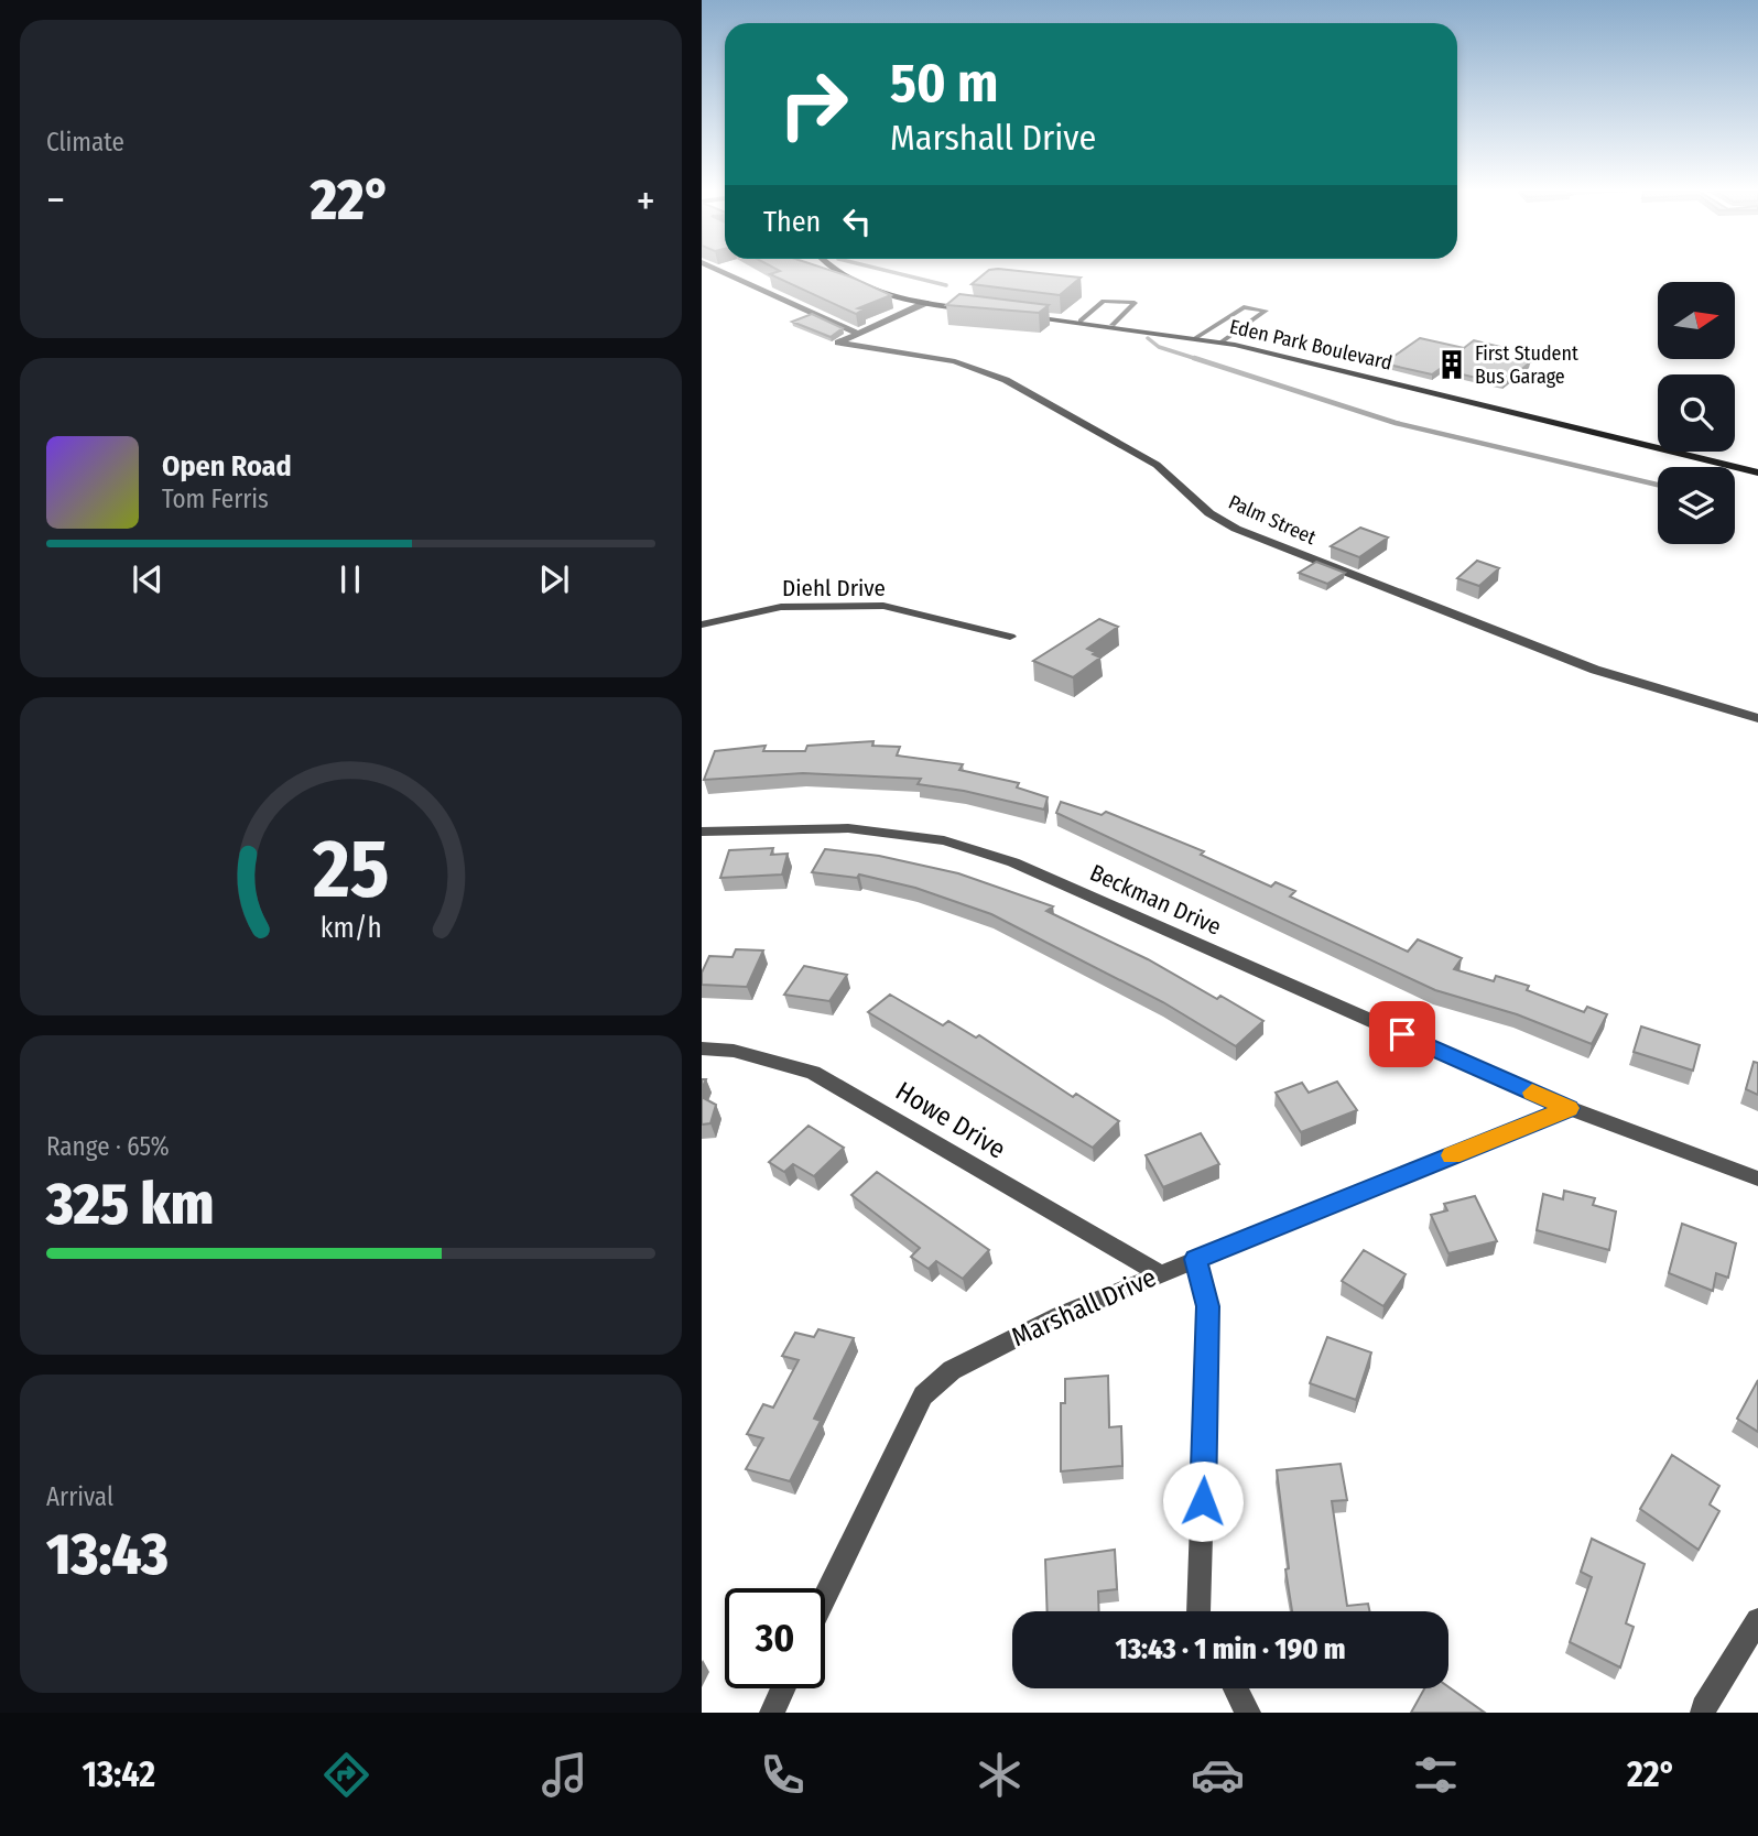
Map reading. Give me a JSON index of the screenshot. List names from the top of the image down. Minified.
{"streets":{"main road":["Eden Park Boulevard"],"street":["Palm Street","Diehl Drive","Beckman Drive","Howe Drive","Marshall Drive"]},"crossings":[["Beckman Drive","Marshall Drive"],["Howe Drive","Marshall Drive"]],"places":{"building":["First Student Bus Garage"]},"north":"right","page":{"tile":["Climate",["Range · 65%","325 km"],["Arrival","13:43"]],"turn":["50 m","Marshall Drive"],"heat":["−","22°","+"],"then":"Then","song":["Open Road","Tom Ferris"],"limit":"30","trip":"13:43 · 1 min · 190 m","tabs":["13:42","22°"],"gauge":["25","km/h"]}}
